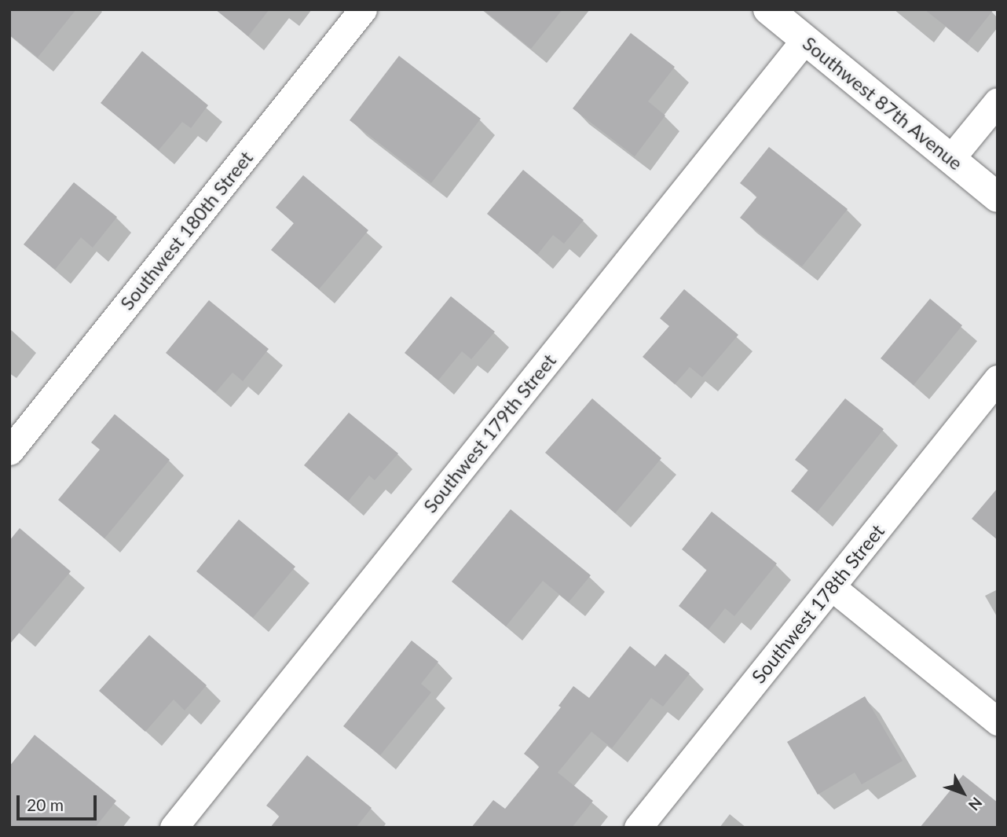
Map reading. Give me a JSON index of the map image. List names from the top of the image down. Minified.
{"streets":{"street":["Southwest 87th Avenue","Southwest 180th Street","Southwest 179th Street","Southwest 178th Street"]},"crossings":[["Southwest 87th Avenue","Southwest 179th Street"]],"scale_bar":"20 m","north":"bottom right"}
